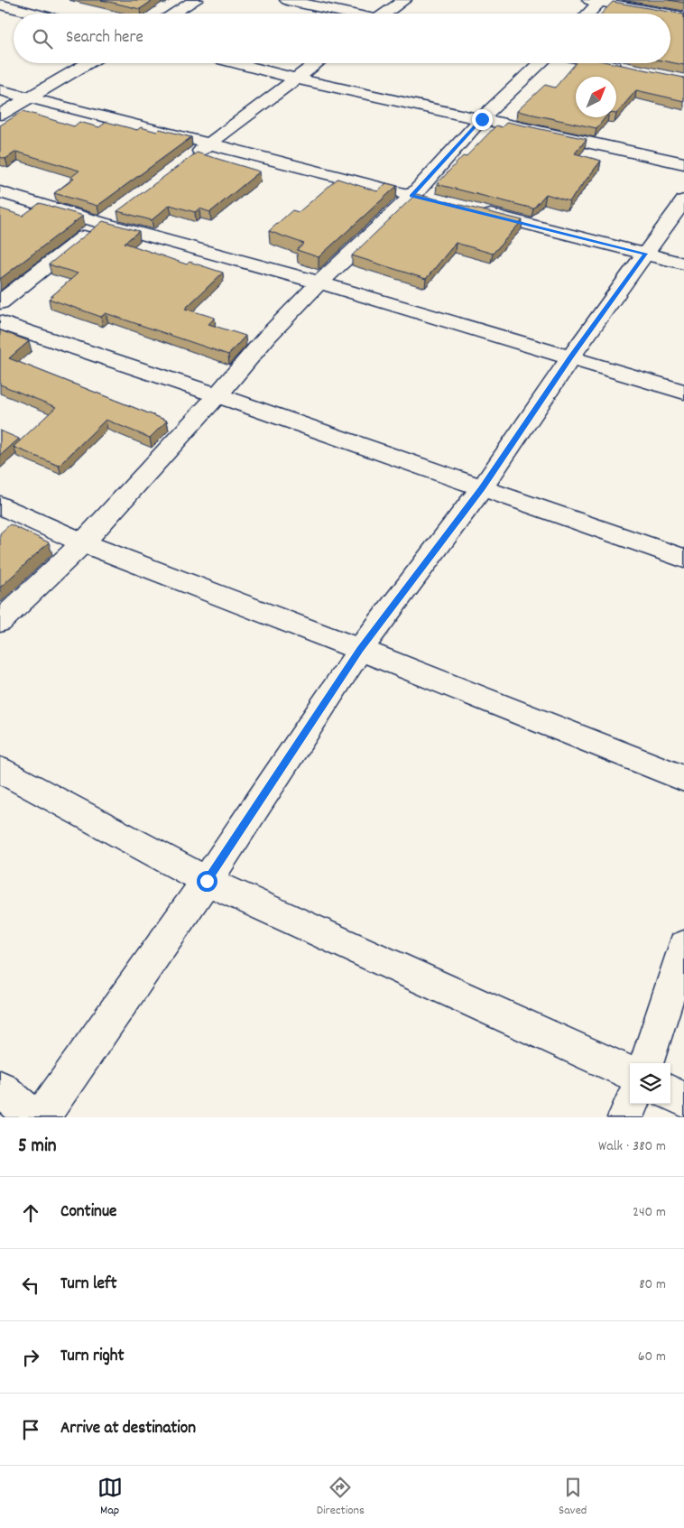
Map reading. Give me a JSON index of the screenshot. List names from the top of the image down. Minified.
{"north":"top right","page":{"search":"Search here","heading":["5 min","Walk · 380 m"],"list":[["Continue","240 m"],["Turn left","80 m"],["Turn right","60 m"],"Arrive at destination"],"nav":["Map","Directions","Saved"]}}
